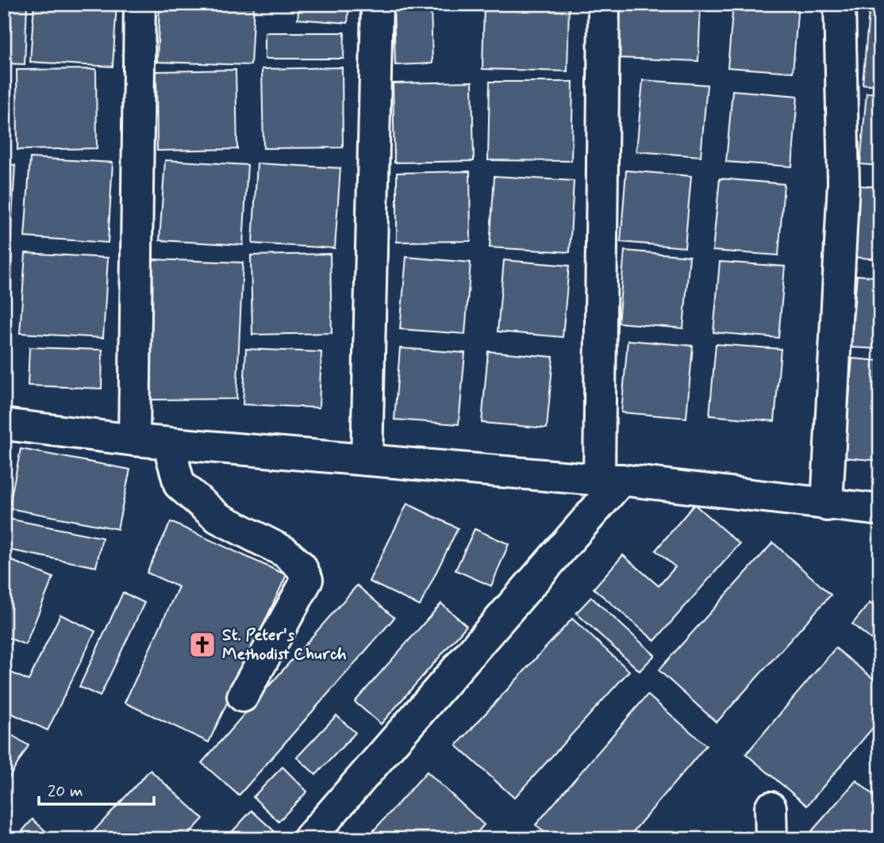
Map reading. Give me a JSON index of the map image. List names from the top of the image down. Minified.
{"places":{"church":["St. Peter's Methodist Church"]},"scale_bar":"20 m"}
